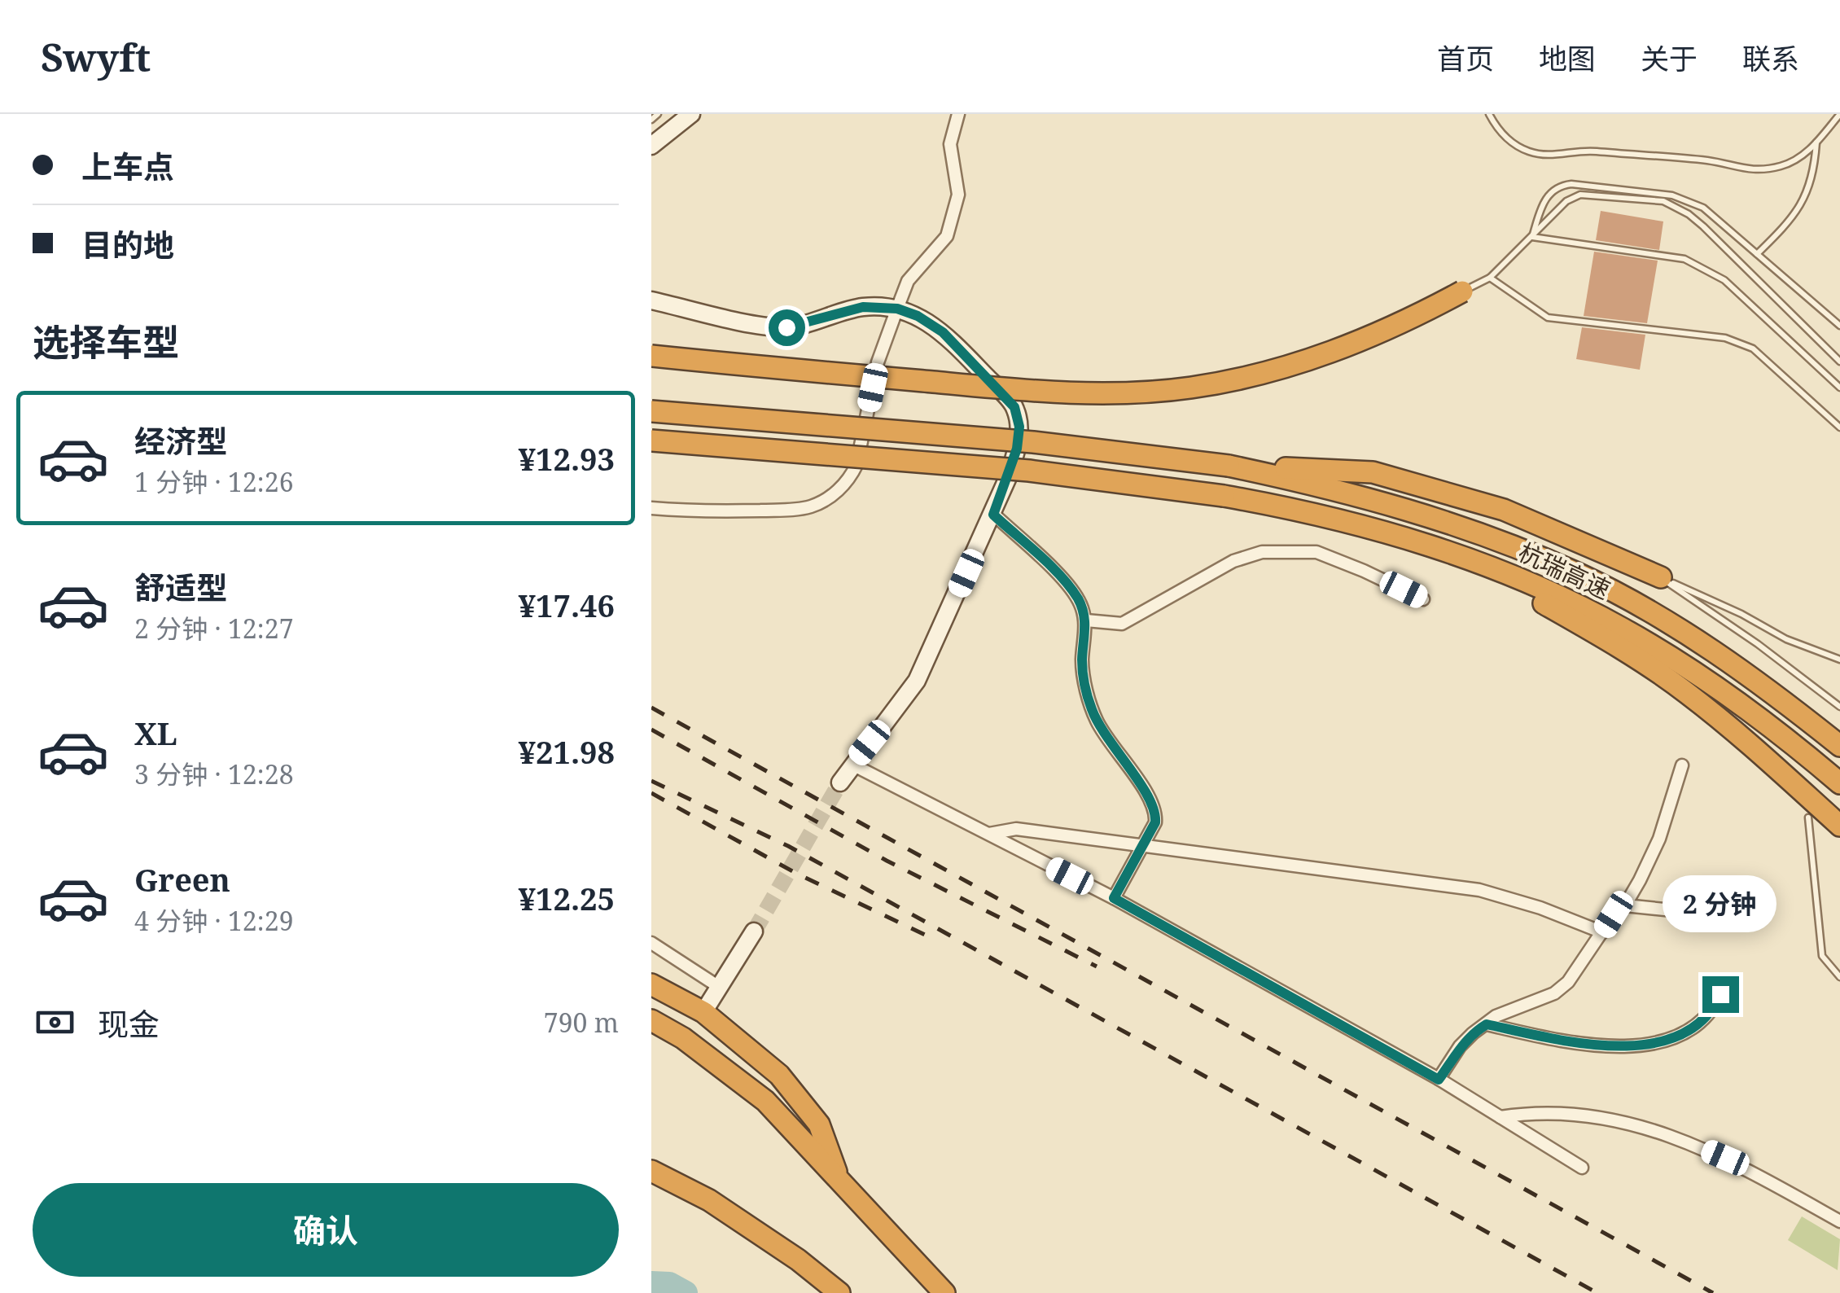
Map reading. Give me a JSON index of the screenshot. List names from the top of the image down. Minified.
{"streets":{"highway":["杭瑞高速"]},"page":{"header":"Swyft","nav":["首页","地图","关于","联系"],"banner":["上车点","目的地"],"heading":"选择车型","list":[{"name":"经济型","note":"1 分钟 · 12:26","value":"¥12.93"},{"name":"舒适型","note":"2 分钟 · 12:27","value":"¥17.46"},{"name":"XL","note":"3 分钟 · 12:28","value":"¥21.98"},{"name":"Green","note":"4 分钟 · 12:29","value":"¥12.25"}],"bubble":"2 分钟","pay":["现金","790 m"],"buttons":"确认"}}
